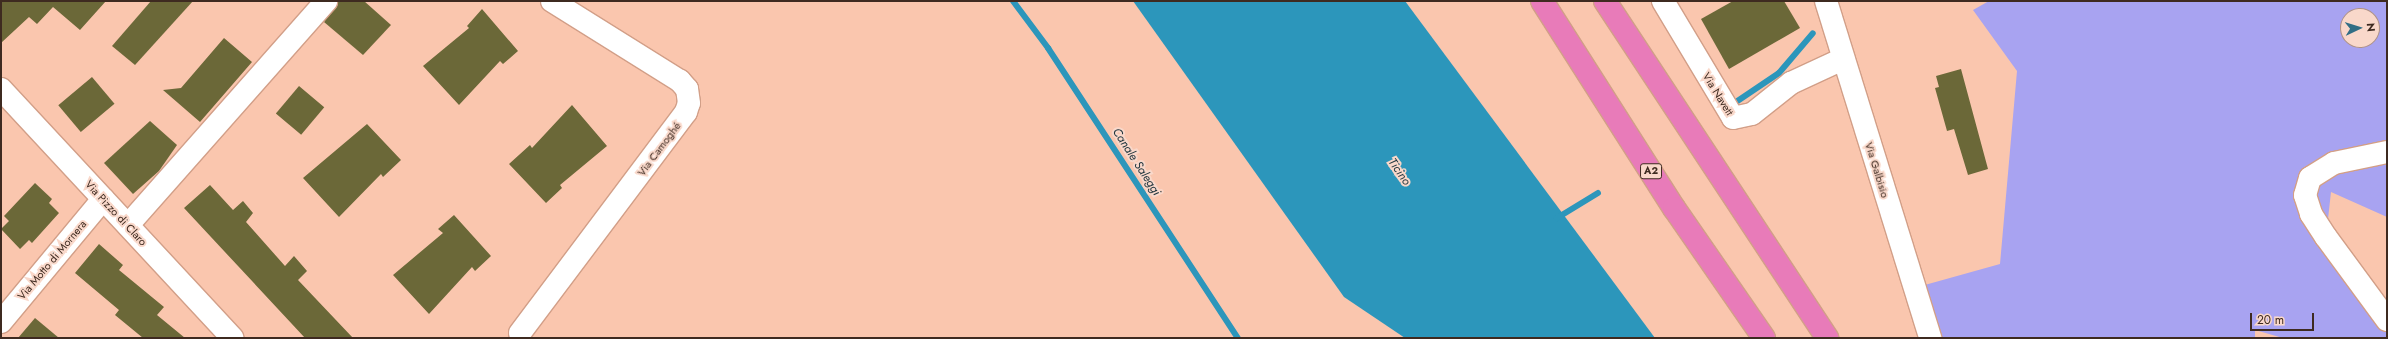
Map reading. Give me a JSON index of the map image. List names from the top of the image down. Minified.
{"streets":{"highway":["A2"],"street":["Via Navett","Via Camoghé","Via Galbisio","Via Pizzo di Claro","Via Motto di Mornera"]},"crossings":[["Via Navett","Via Galbisio"],["Via Pizzo di Claro","Via Motto di Mornera"]],"water":["Canale Saleggi","Ticino"],"scale_bar":"20 m","north":"right"}
